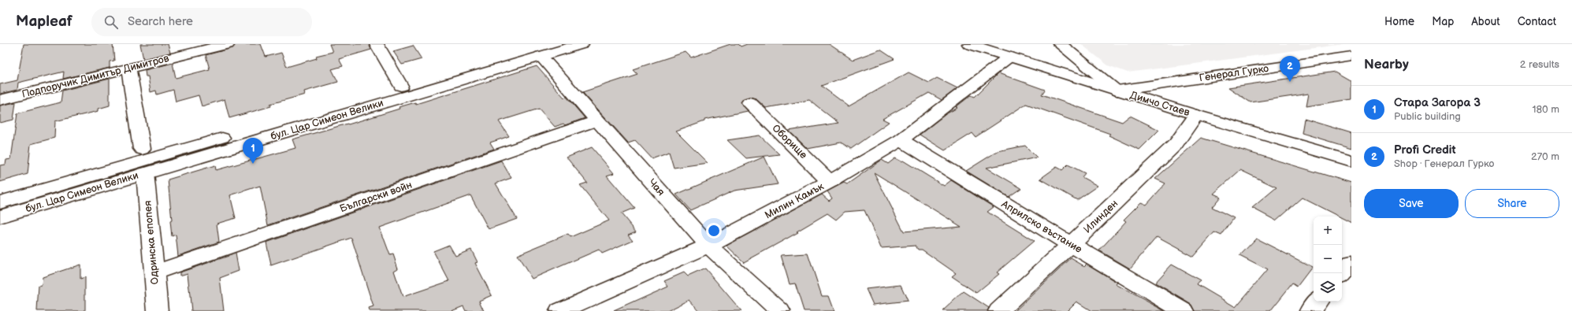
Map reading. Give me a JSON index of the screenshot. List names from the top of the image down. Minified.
{"streets":{"street":["Генерал Гурко","Подпоручик Димитър Димитров","Димчо Стаев","бул. Цар Симеон Велики","Оборище","Чая","Български войн","Милин Камък","Илинден","Априлско въстание","Одринска епопея"]},"crossings":[["Генерал Гурко","Димчо Стаев"],["Димчо Стаев","Милин Камък"],["Димчо Стаев","Илинден"],["бул. Цар Симеон Велики","Чая"],["бул. Цар Симеон Велики","Одринска епопея"],["Оборище","Милин Камък"],["Чая","Български войн"],["Чая","Милин Камък"],["Български войн","Одринска епопея"],["Милин Камък","Априлско въстание"],["Илинден","Априлско въстание"]],"page":{"header":"Mapleaf","search":"Search here","nav":["Home","Map","About","Contact"],"heading":["Nearby","2 results"],"pins":["2","1"],"list":[{"mark":"1","name":"Стара Загора 3","note":"Public building","value":"180 m"},{"mark":"2","name":"Profi Credit","note":"Shop · Генерал Гурко","value":"270 m"}],"buttons":["Save","Share"],"map_buttons":["+","−"]}}
